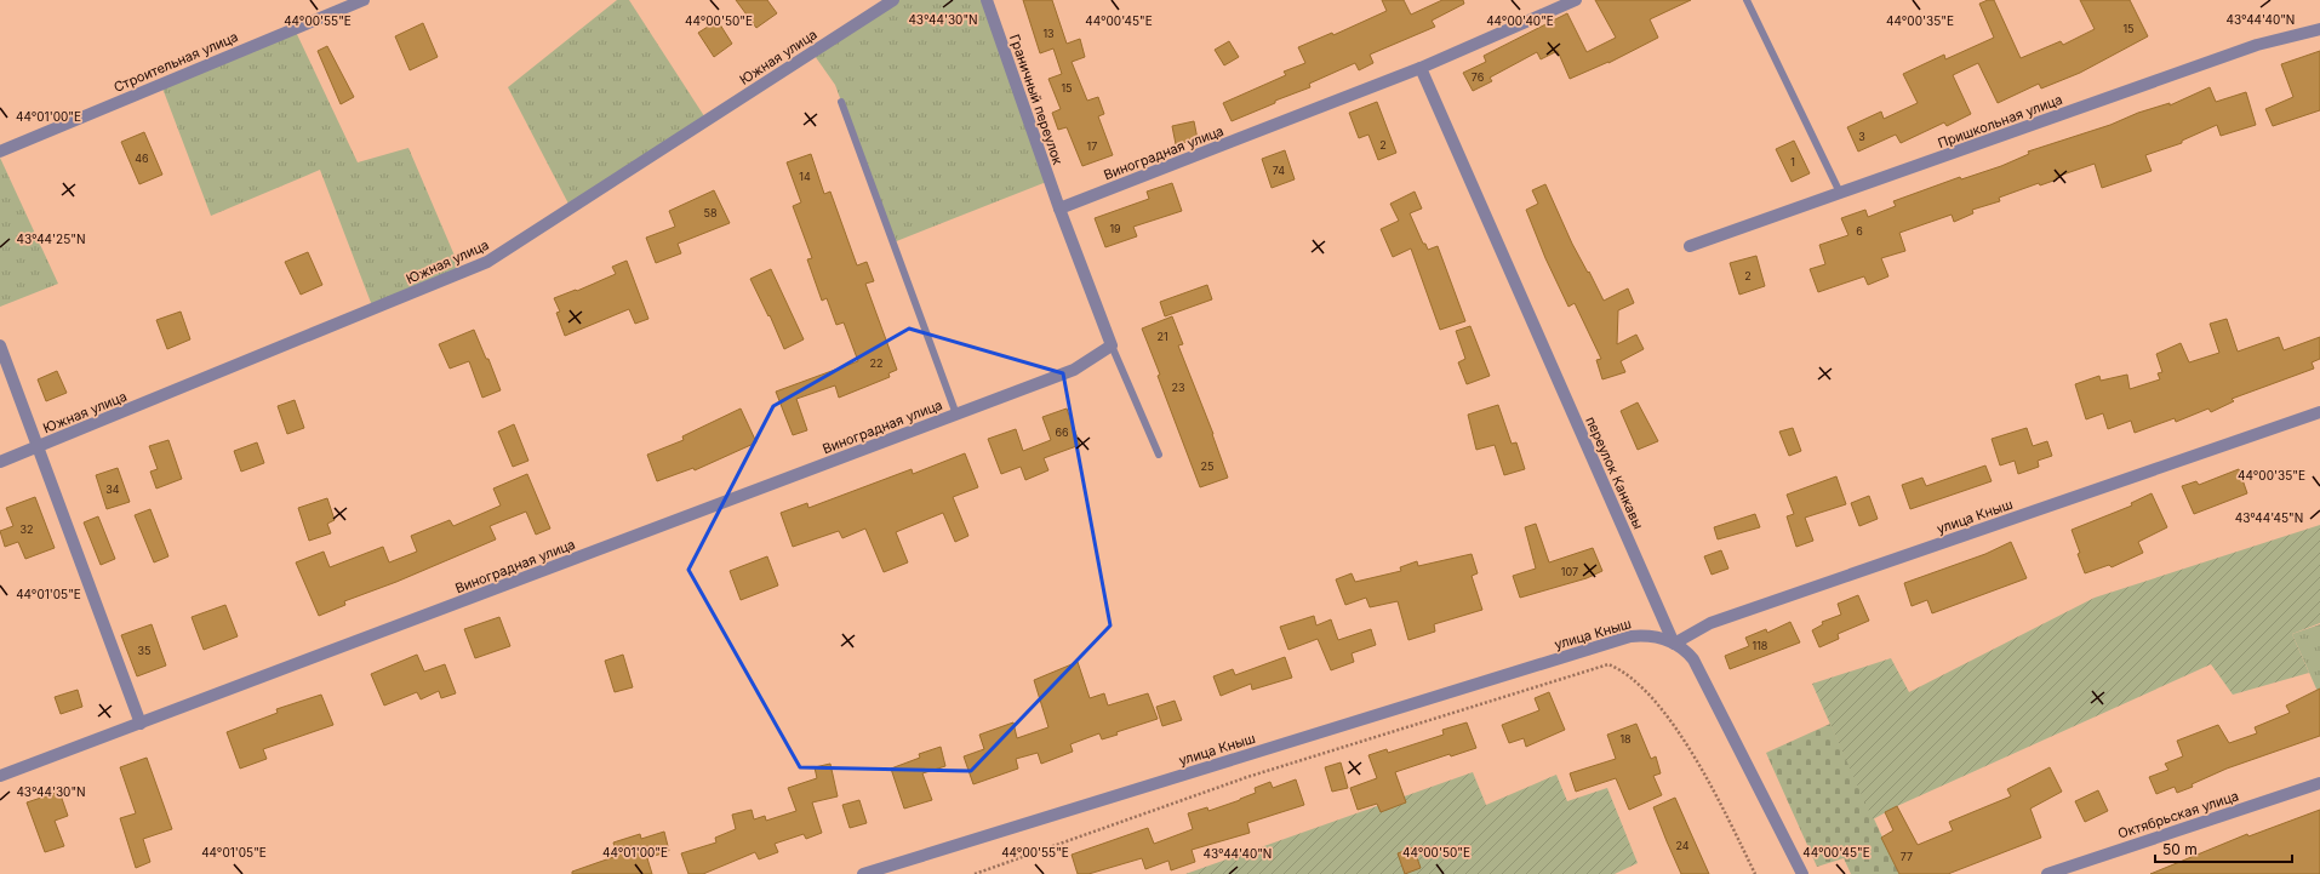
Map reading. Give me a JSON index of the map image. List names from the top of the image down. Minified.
{"streets":{"street":["Южная улица","Строительная улица","Граничный переулок","Пришкольная улица","Виноградная улица","переулок Канкавы","улица Кныш","Октябрьская улица"]},"crossings":[["Граничный переулок","Виноградная улица"],["Виноградная улица","переулок Канкавы"],["переулок Канкавы","улица Кныш"]],"house_numbers":["15","13","76","15","3","2","17","46","1","74","14","58","19","6","2","21","22","23","66","25","34","32","107","118","35","18","24","77"],"scale_bar":"50 m","coordinates":["43°44'40\"N","43°44'30\"N","44°00'55\"E","44°00'50\"E","44°00'45\"E","44°00'40\"E","44°00'35\"E","44°01'00\"E","43°44'25\"N","43°44'45\"N","44°01'05\"E"]}
